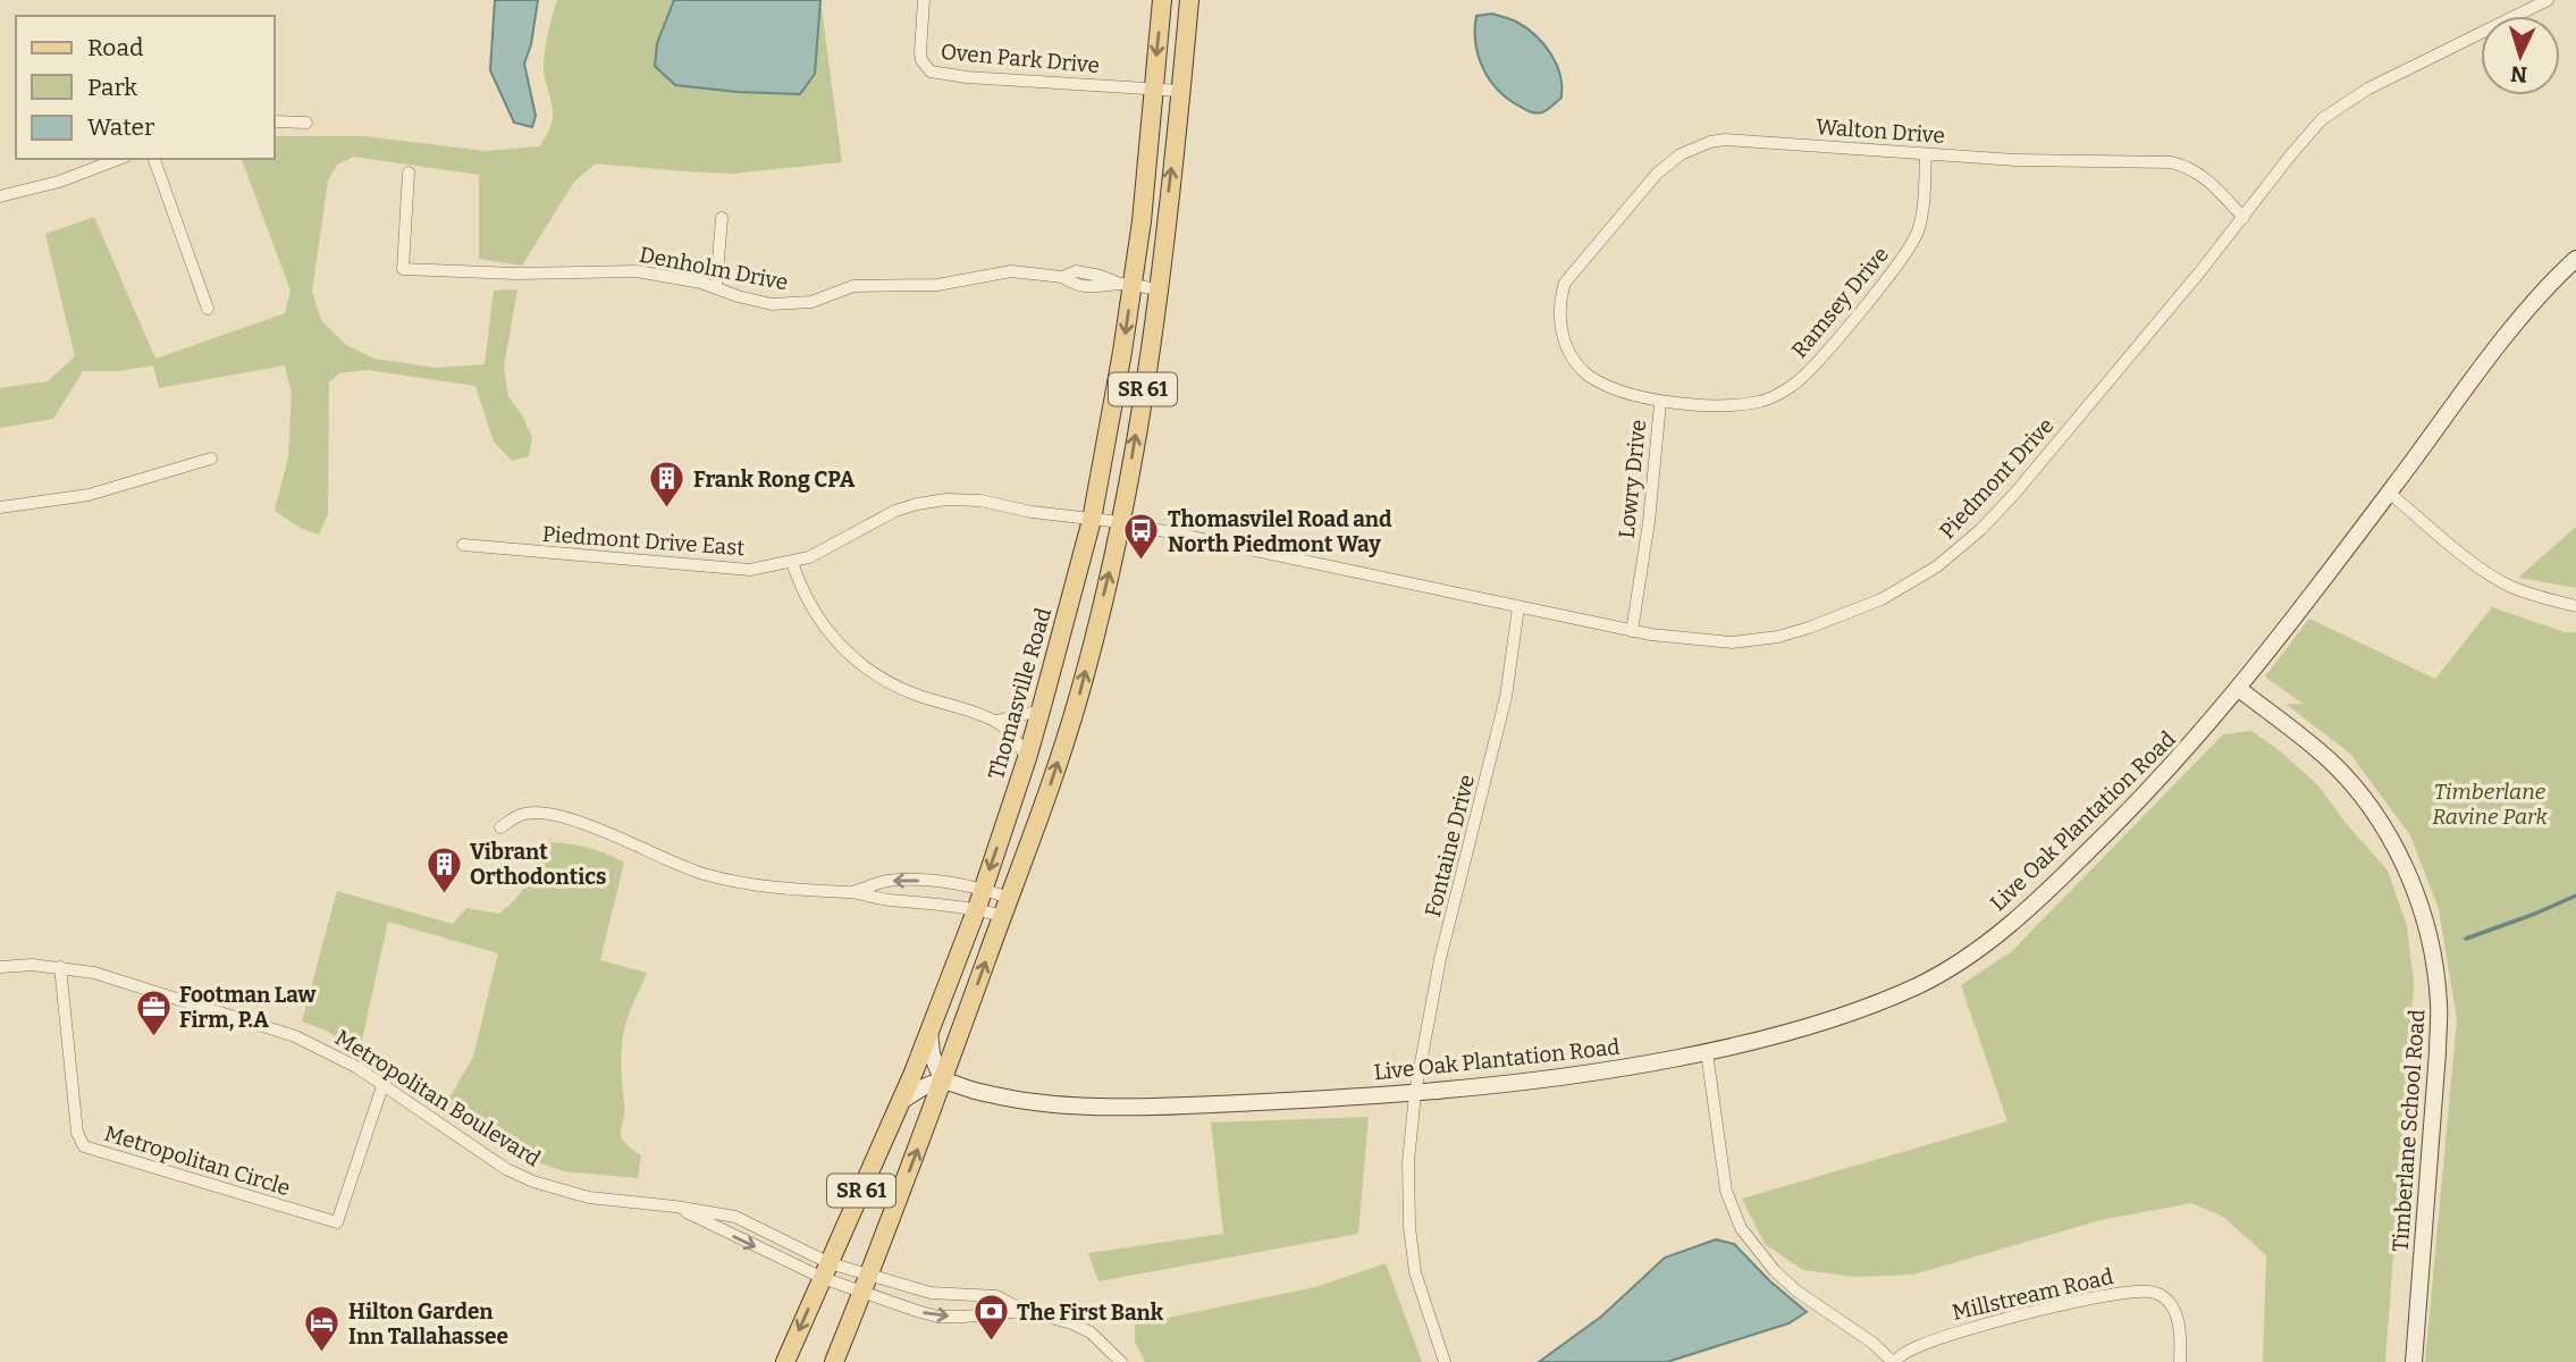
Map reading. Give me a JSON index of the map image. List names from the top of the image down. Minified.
{"streets":{"main road":["SR 61","Thomasville Road"],"street":["Oven Park Drive","Walton Drive","Denholm Drive","Ramsey Drive","Piedmont Drive","Lowry Drive","Piedmont Drive East","Live Oak Plantation Road","Fontaine Drive","Metropolitan Boulevard","Timberlane School Road","Metropolitan Circle","Millstream Road"]},"crossings":[["Oven Park Drive","SR 61"],["Oven Park Drive","Thomasville Road"],["Walton Drive","Ramsey Drive"],["Walton Drive","Piedmont Drive"],["Walton Drive","Lowry Drive"],["Denholm Drive","SR 61"],["Denholm Drive","Thomasville Road"],["Ramsey Drive","Lowry Drive"],["SR 61","Piedmont Drive"],["SR 61","Live Oak Plantation Road"],["SR 61","Metropolitan Boulevard"],["Piedmont Drive","Lowry Drive"],["Piedmont Drive","Piedmont Drive East"],["Piedmont Drive","Thomasville Road"],["Piedmont Drive","Fontaine Drive"],["Piedmont Drive East","Thomasville Road"],["Thomasville Road","Metropolitan Boulevard"],["Live Oak Plantation Road","Fontaine Drive"],["Live Oak Plantation Road","Timberlane School Road"],["Live Oak Plantation Road","Millstream Road"],["Metropolitan Boulevard","Metropolitan Circle"]],"parks":["Timberlane Ravine Park"],"places":{"building":["Frank Rong CPA","Vibrant Orthodontics"],"bus stop":["Thomasvilel Road and North Piedmont Way"],"office":["Footman Law Firm, P.A"],"bank":["The First Bank"],"hotel":["Hilton Garden Inn Tallahassee"]},"legend":["Road","Park","Water"],"north":"bottom"}
